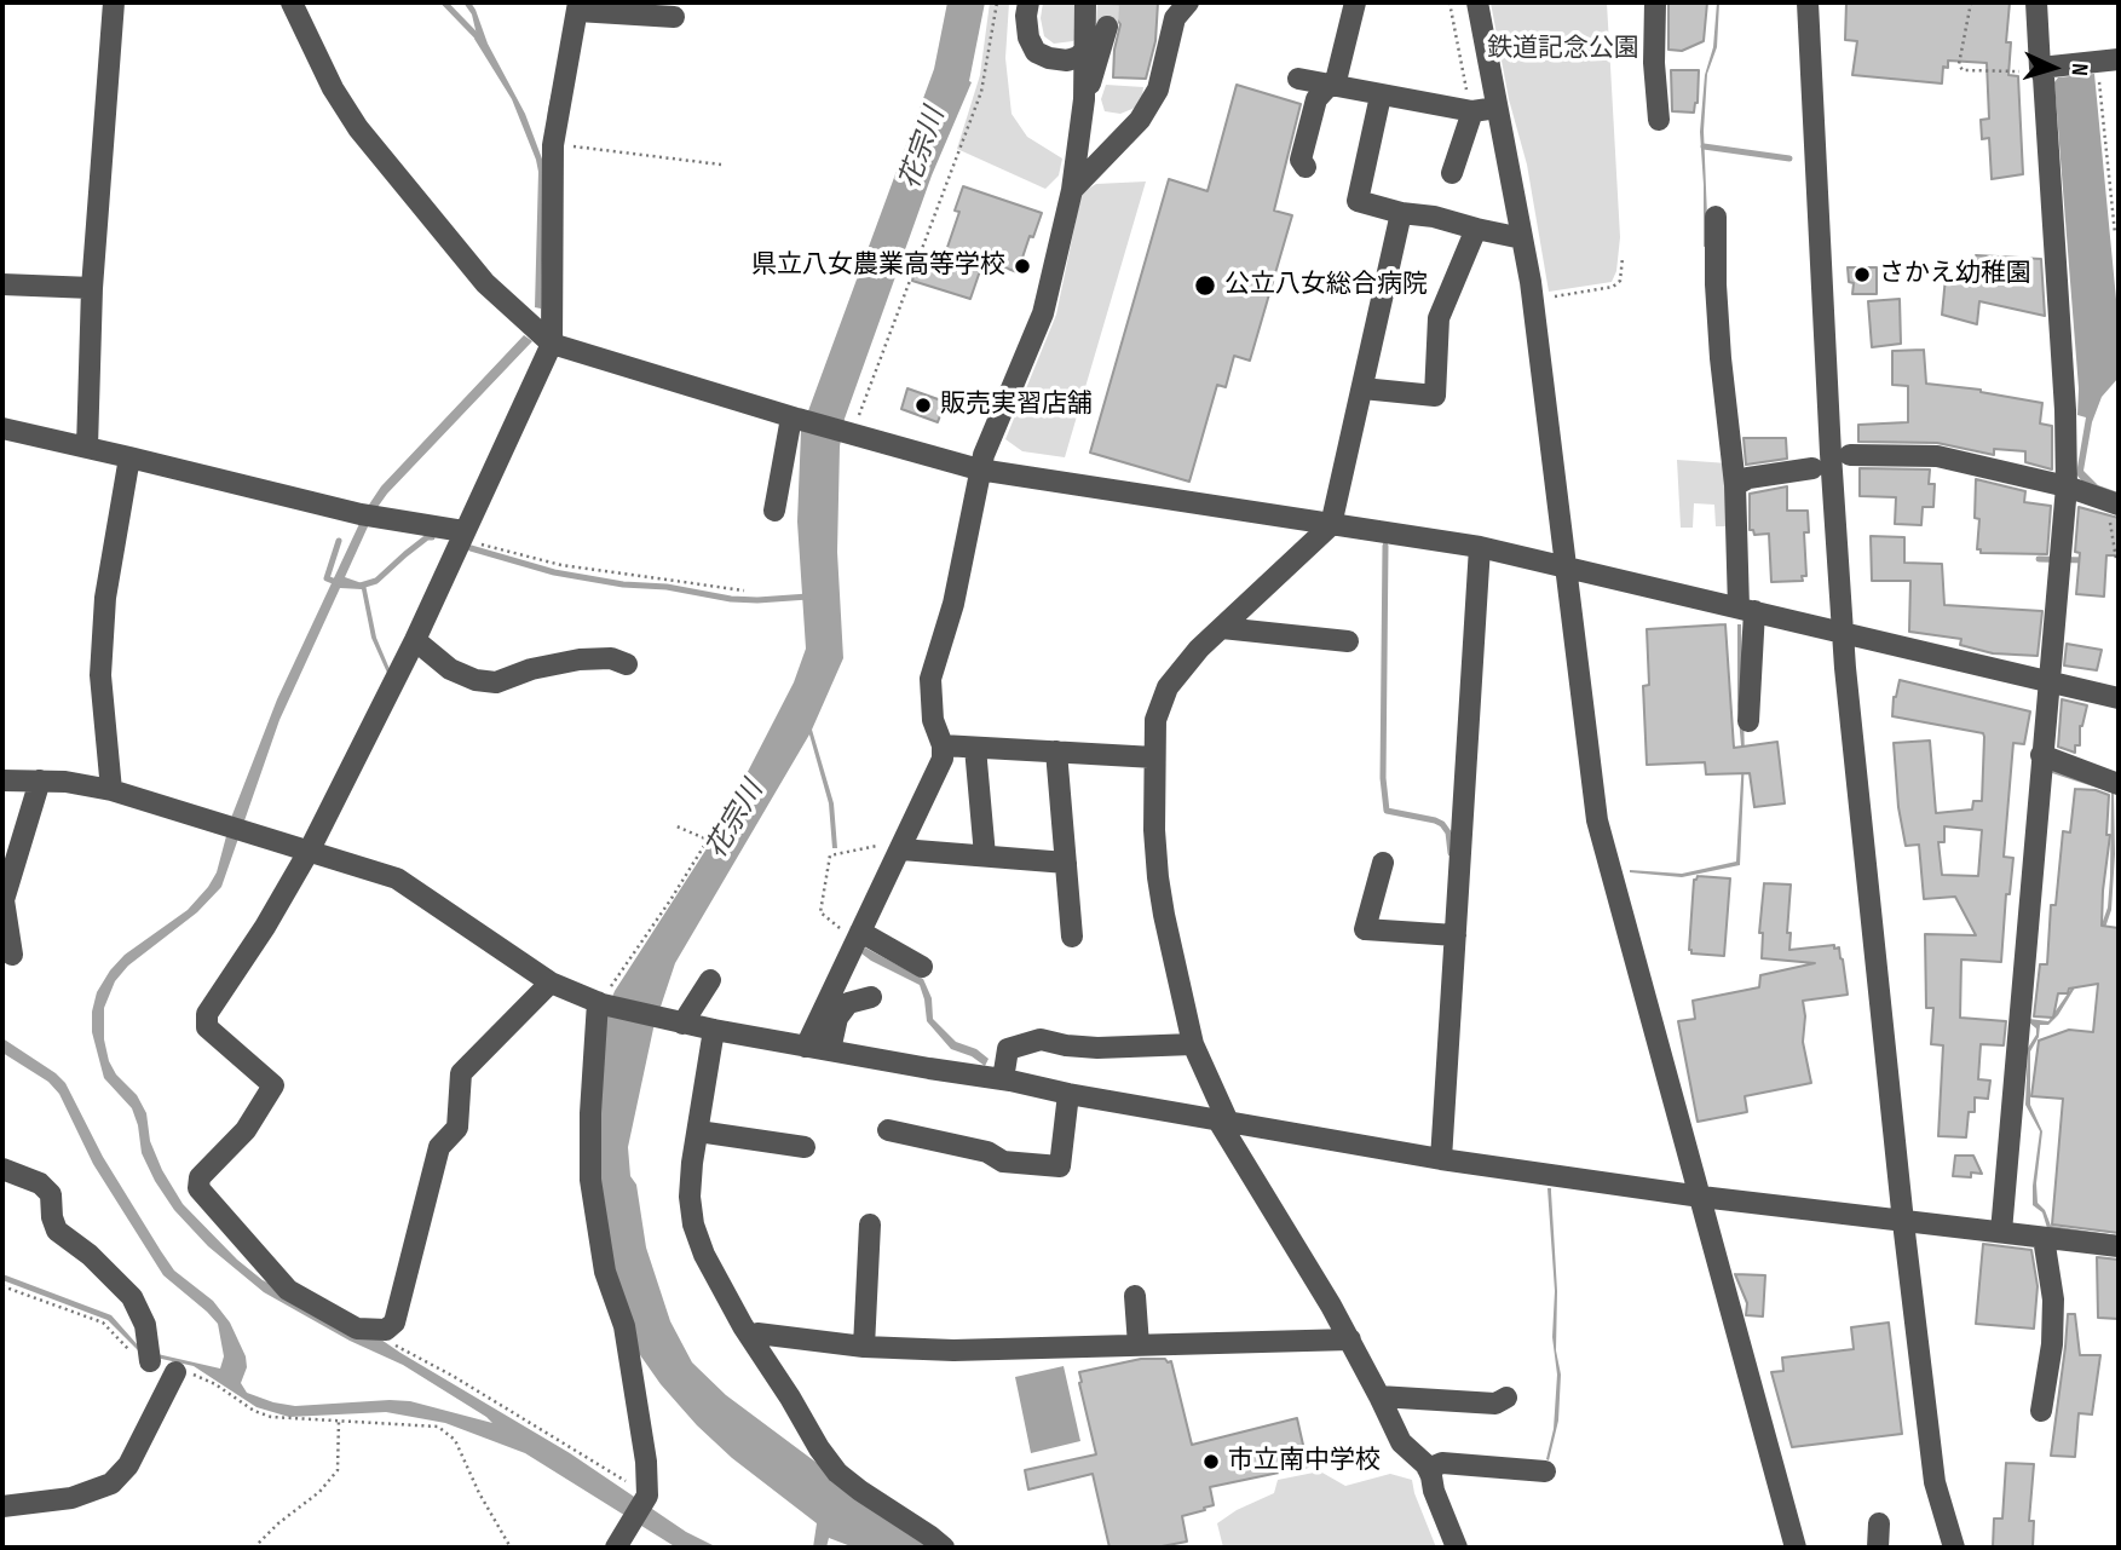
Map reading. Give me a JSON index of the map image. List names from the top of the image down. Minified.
{"water":["花宗川"],"parks":["鉄道記念公園"],"places":["県立八女農業高等学校","さかえ幼稚園","公立八女総合病院","販売実習店舗","市立南中学校"],"north":"right"}
